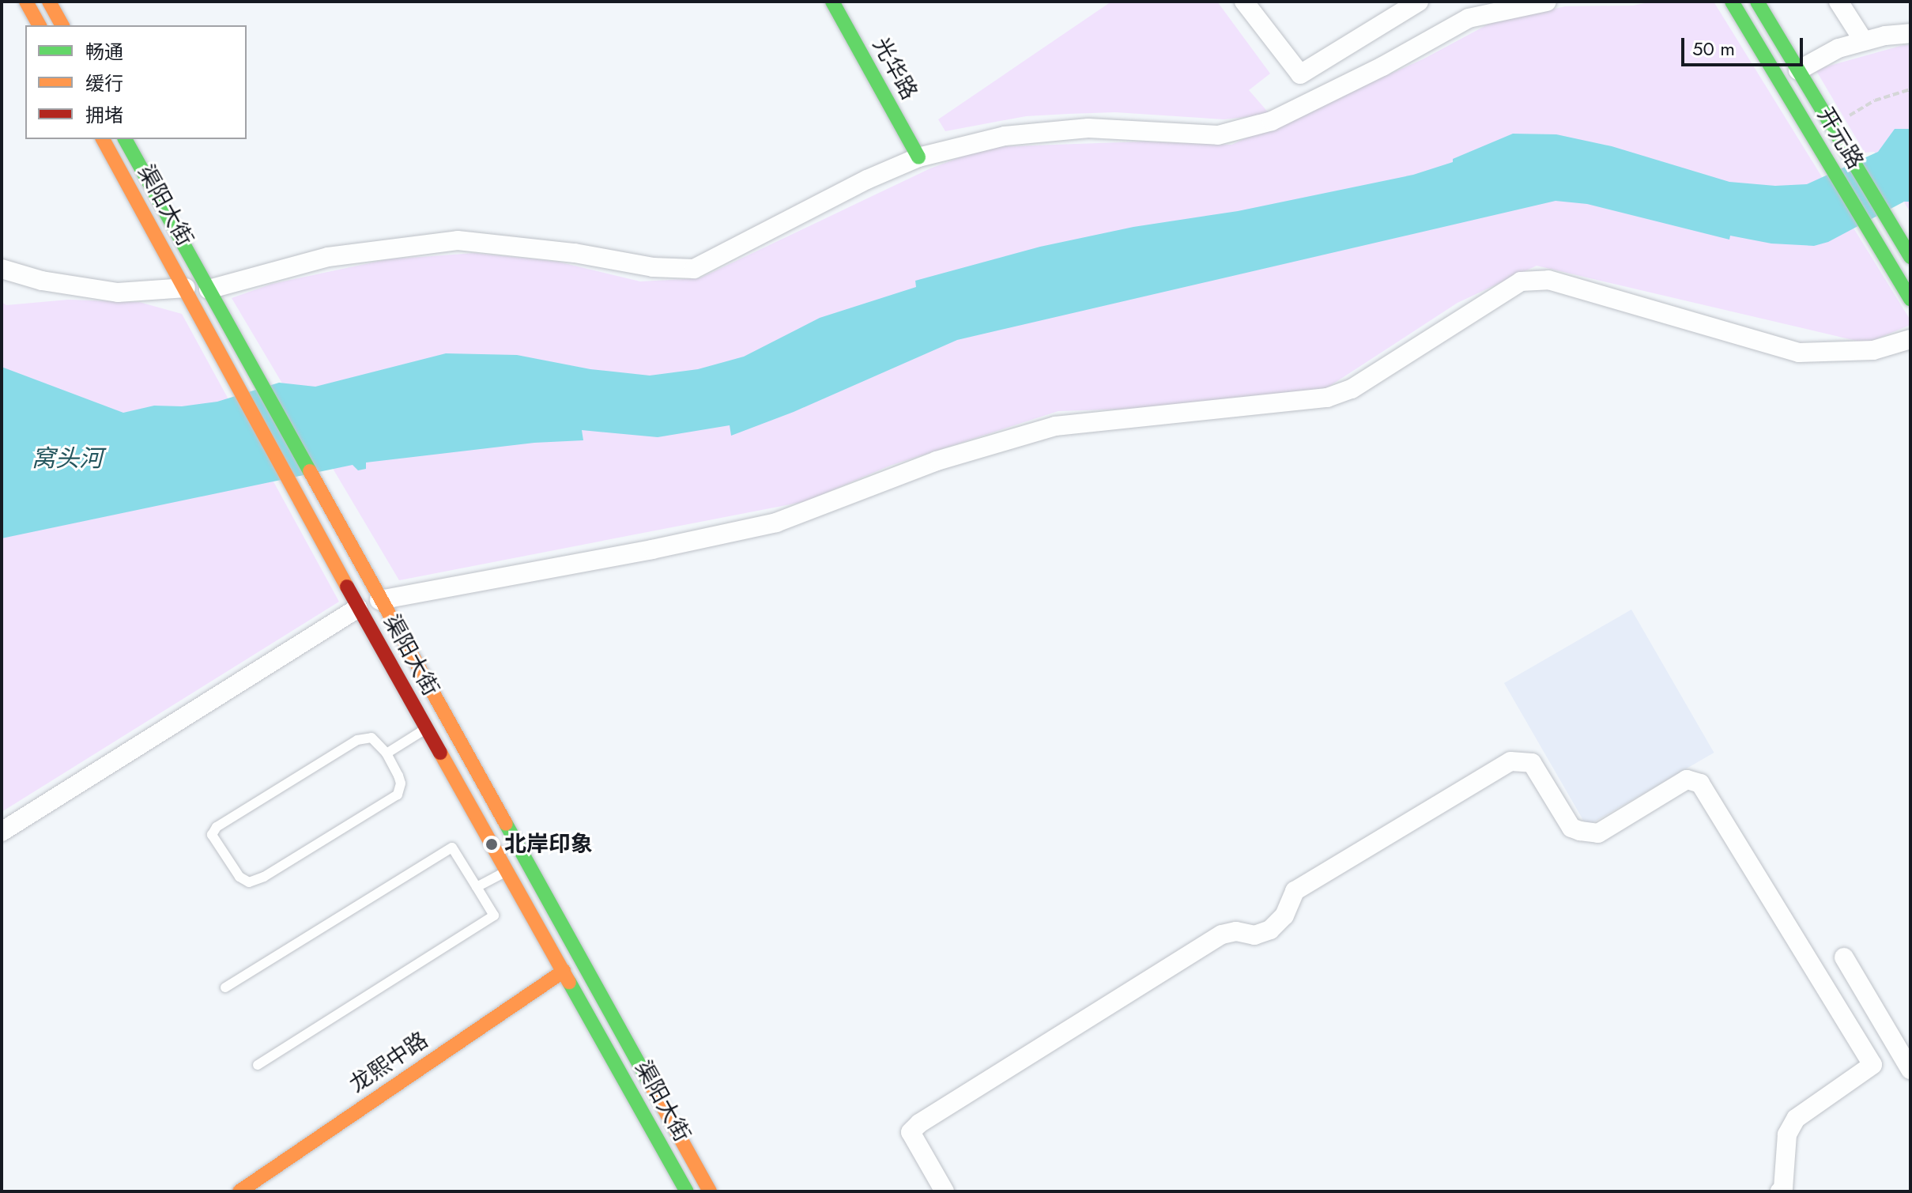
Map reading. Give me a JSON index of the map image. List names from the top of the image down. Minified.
{"streets":{"main road":["光华路","开元路","渠阳大街","龙熙中路"]},"crossings":[["渠阳大街","龙熙中路"]],"water":["窝头河"],"places":["北岸印象"],"legend":["畅通","缓行","拥堵"],"scale_bar":"50 m"}
